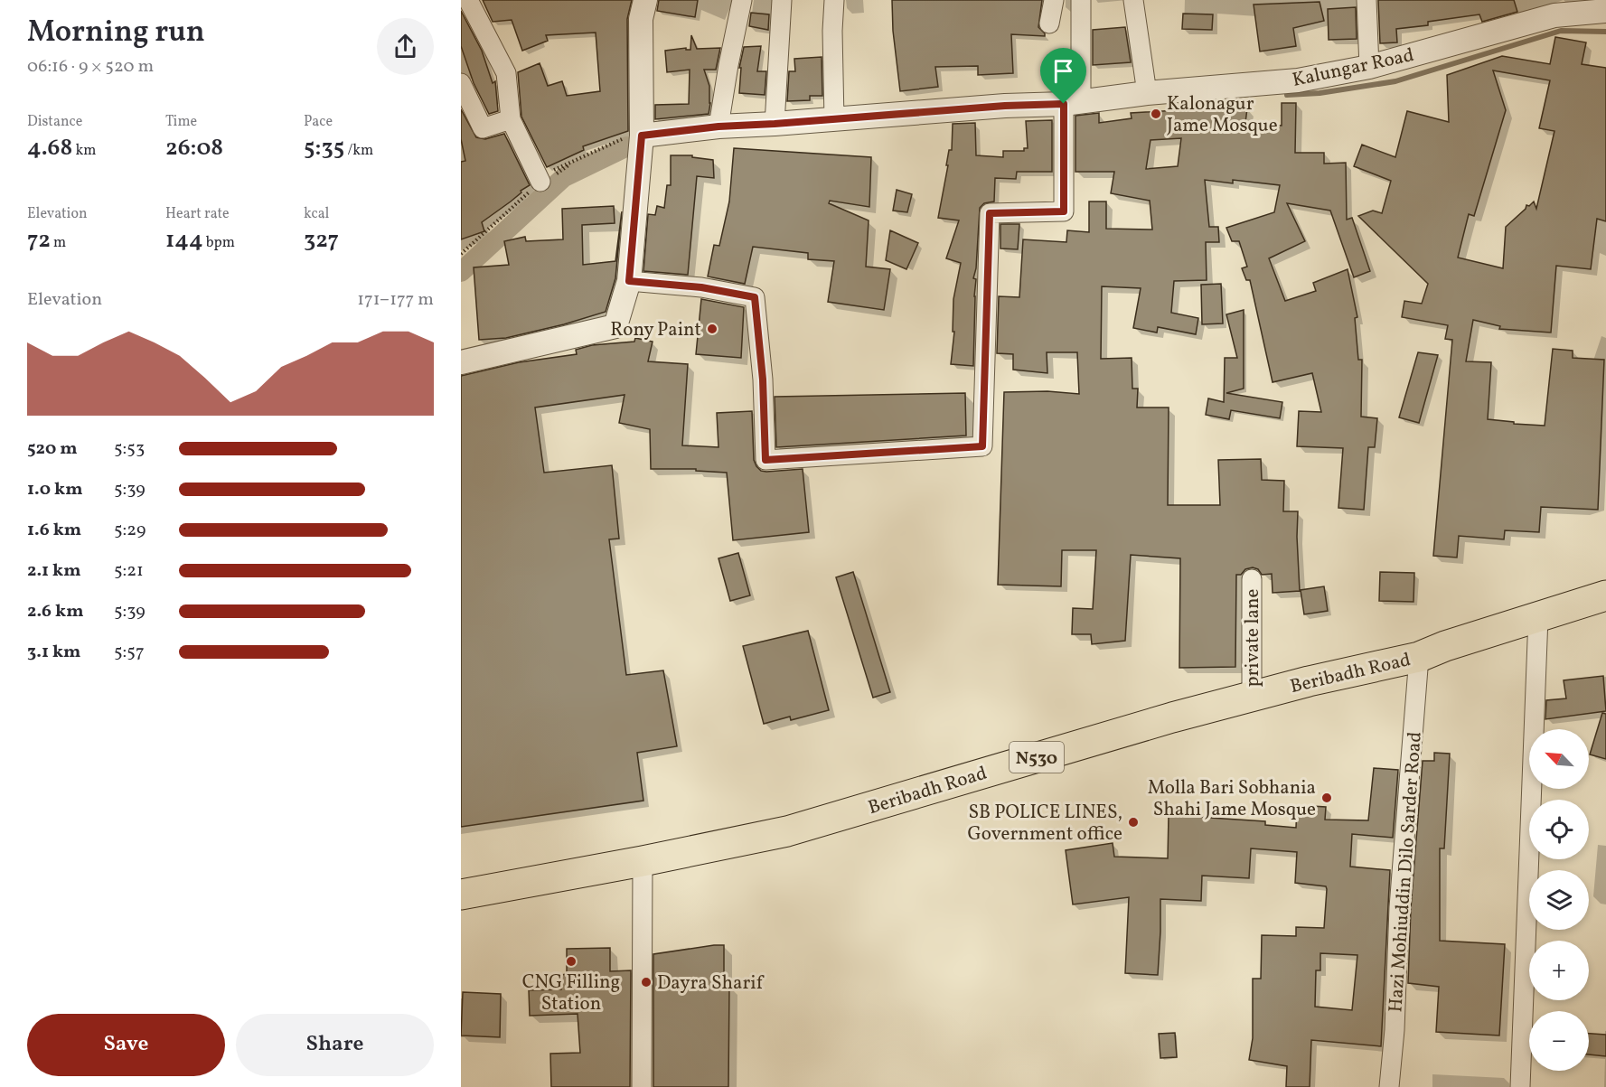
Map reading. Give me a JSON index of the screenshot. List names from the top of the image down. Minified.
{"streets":{"highway":["Beribadh Road","N530"],"street":["Kalungar Road","private lane","Hazi Mohiuddin Dilo Sarder Road"]},"crossings":[["private lane","Beribadh Road"],["Beribadh Road","Hazi Mohiuddin Dilo Sarder Road"]],"places":["Kalonagur Jame Mosque","Rony Paint","Molla Bari Sobhania Shahi Jame Mosque","SB POLICE LINES, Government office","CNG Filling Station","Dayra Sharif"],"north":"top left","page":{"heading":["Morning run","06:16 · 9 × 520 m"],"stats":[["Distance","4.68 km"],["Time","26:08"],["Pace","5:35 /km"],["Elevation","72 m"],["Heart rate","144 bpm"],["kcal","327"]],"chart":["Elevation","171–177 m"],"list":[{"name":"520 m","note":"5:53"},{"name":"1.0 km","note":"5:39"},{"name":"1.6 km","note":"5:29"},{"name":"2.1 km","note":"5:21"},{"name":"2.6 km","note":"5:39"},{"name":"3.1 km","note":"5:57"}],"map_buttons":["+","−"],"buttons":["Save","Share"]}}
